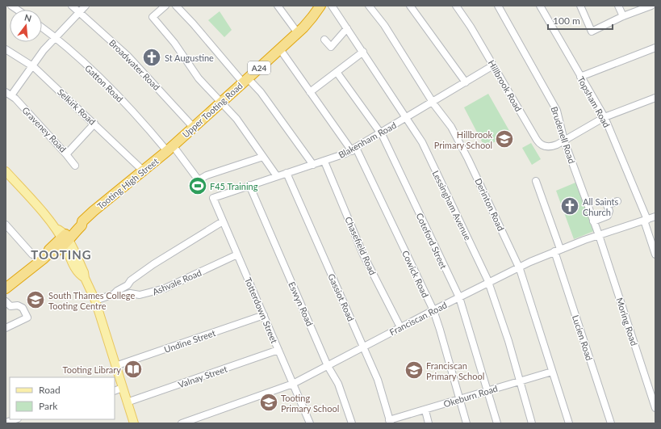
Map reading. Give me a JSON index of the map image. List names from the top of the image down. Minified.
{"streets":{"highway":["A24","Upper Tooting Road","Tooting High Street"],"street":["Broadwater Road","Gatton Road","Hillbrook Road","Topsham Road","Selkirk Road","Graveney Road","Brudenell Road","Blakenham Road","Derinton Road","Lessingham Avenue","Coteford Street","Chasefield Road","Cowick Road","Ashvale Road","Gassiot Road","Eswyn Road","Totterdown Street","Franciscan Road","Moring Road","Lucien Road","Undine Street","Valnay Street","Okeburn Road"]},"crossings":[["Broadwater Road","Upper Tooting Road"],["Gatton Road","Upper Tooting Road"],["Gatton Road","Tooting High Street"],["Hillbrook Road","Topsham Road"],["Hillbrook Road","Brudenell Road"],["Hillbrook Road","Blakenham Road"],["Topsham Road","Franciscan Road"],["Selkirk Road","Graveney Road"],["Selkirk Road","Tooting High Street"],["Upper Tooting Road","Tooting High Street"],["Upper Tooting Road","Cowick Road"],["Brudenell Road","Franciscan Road"],["Brudenell Road","Moring Road"],["Blakenham Road","Derinton Road"],["Blakenham Road","Lessingham Avenue"],["Blakenham Road","Coteford Street"],["Blakenham Road","Chasefield Road"],["Blakenham Road","Cowick Road"],["Blakenham Road","Gassiot Road"],["Blakenham Road","Eswyn Road"],["Blakenham Road","Totterdown Street"],["Derinton Road","Franciscan Road"],["Derinton Road","Okeburn Road"],["Lessingham Avenue","Franciscan Road"],["Lessingham Avenue","Okeburn Road"],["Coteford Street","Franciscan Road"],["Coteford Street","Okeburn Road"],["Chasefield Road","Franciscan Road"],["Cowick Road","Franciscan Road"],["Cowick Road","Okeburn Road"],["Ashvale Road","Totterdown Street"],["Gassiot Road","Franciscan Road"],["Gassiot Road","Okeburn Road"],["Eswyn Road","Franciscan Road"],["Totterdown Street","Franciscan Road"],["Totterdown Street","Undine Street"],["Totterdown Street","Valnay Street"],["Franciscan Road","Moring Road"],["Franciscan Road","Lucien Road"]],"districts":["TOOTING"],"places":{"church":["St Augustine","All Saints Church"],"school or university":["Hillbrook Primary School","South Thames College Tooting Centre","Franciscan Primary School","Tooting Primary School"],"sports":["F45 Training"],"library":["Tooting Library"]},"legend":["Road","Park"],"scale_bar":"100 m","north":"top"}
